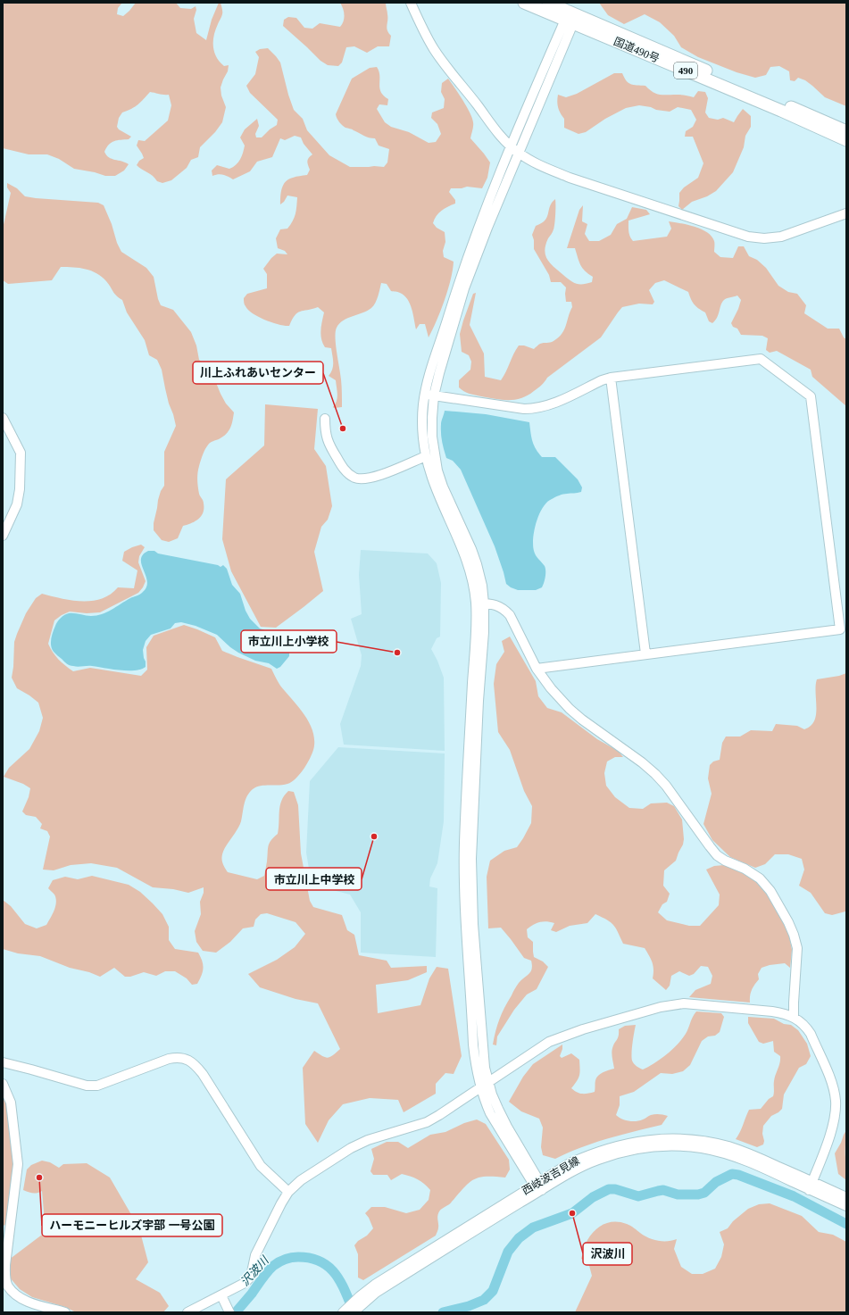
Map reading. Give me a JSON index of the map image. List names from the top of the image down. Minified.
{"streets":{"highway":["国道490号","490"],"street":["西岐波吉見線"]},"water":["沢波川"],"places":["川上ふれあいセンター","市立川上小学校","市立川上中学校","ハーモニーヒルズ宇部 一号公園","沢波川"]}
